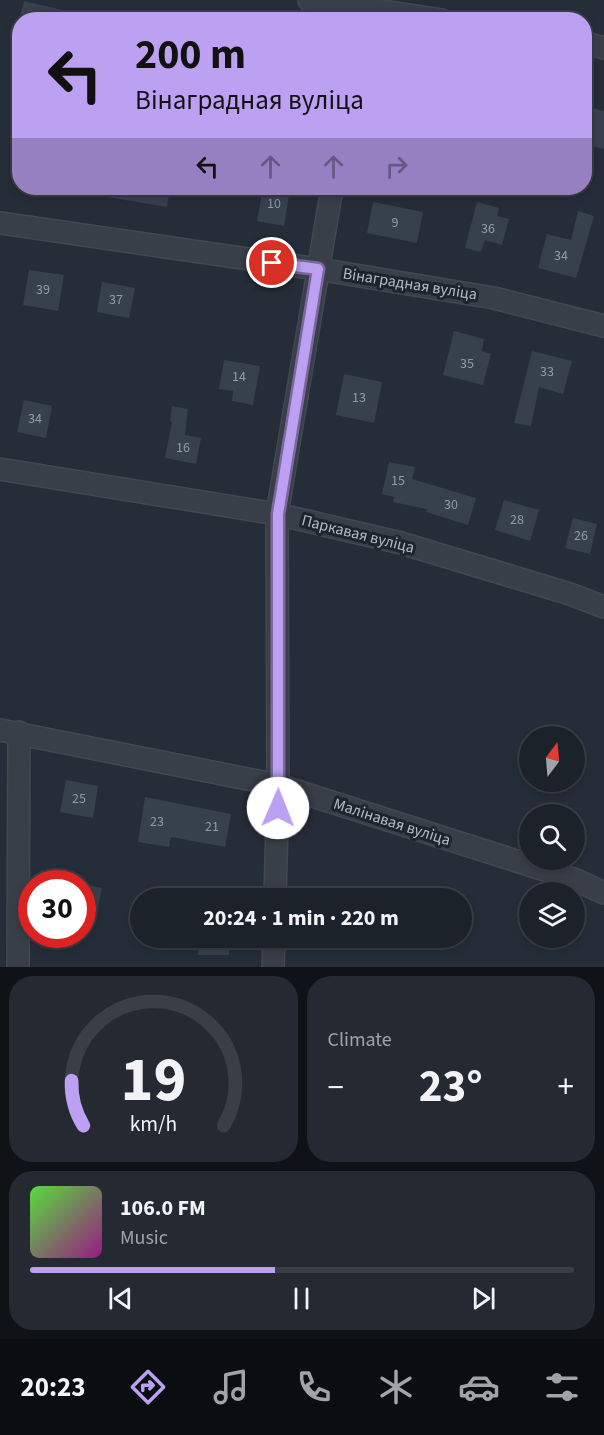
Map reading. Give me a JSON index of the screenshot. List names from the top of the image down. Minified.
{"streets":{"street":["Вінаградная вуліца","Паркавая вуліца","Малінавая вуліца"]},"house_numbers":["10","9","36","34","39","37","35","33","14","13","34","16","15","30","28","26","25","23","21"],"north":"top","page":{"turn":["200 m","Вінаградная вуліца"],"limit":"30","trip":"20:24 · 1 min · 220 m","tile":"Climate","heat":["−","23°","+"],"song":["106.0 FM","Music"],"tabs":"20:23","gauge":["19","km/h"]}}
